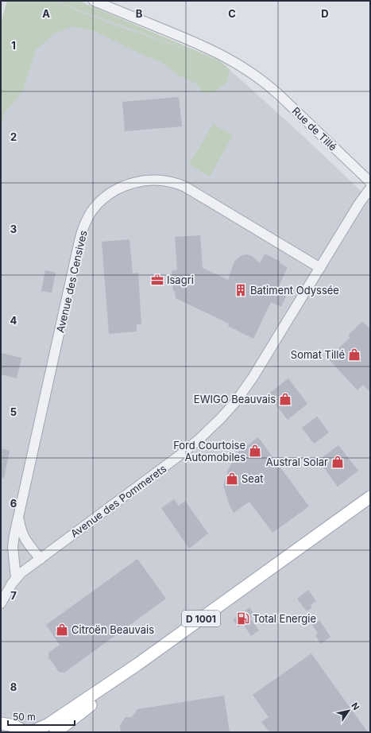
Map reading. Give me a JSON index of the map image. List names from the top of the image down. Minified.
{"streets":{"main road":["D 1001"],"street":["Rue de Tillé","Avenue des Censives","Avenue des Pommerets"]},"crossings":[["Avenue des Censives","Avenue des Pommerets"]],"places":{"office":["Isagri"],"building":["Batiment Odyssée"],"shop":["Somat Tillé","EWIGO Beauvais","Ford Courtoise Automobiles","Austral Solar","Seat","Citroën Beauvais"],"fuel station":["Total Energie"]},"scale_bar":"50 m","north":"top right","grid":{"columns":["A","B","C","D"],"rows":["1","2","3","4","5","6","7","8"]}}
